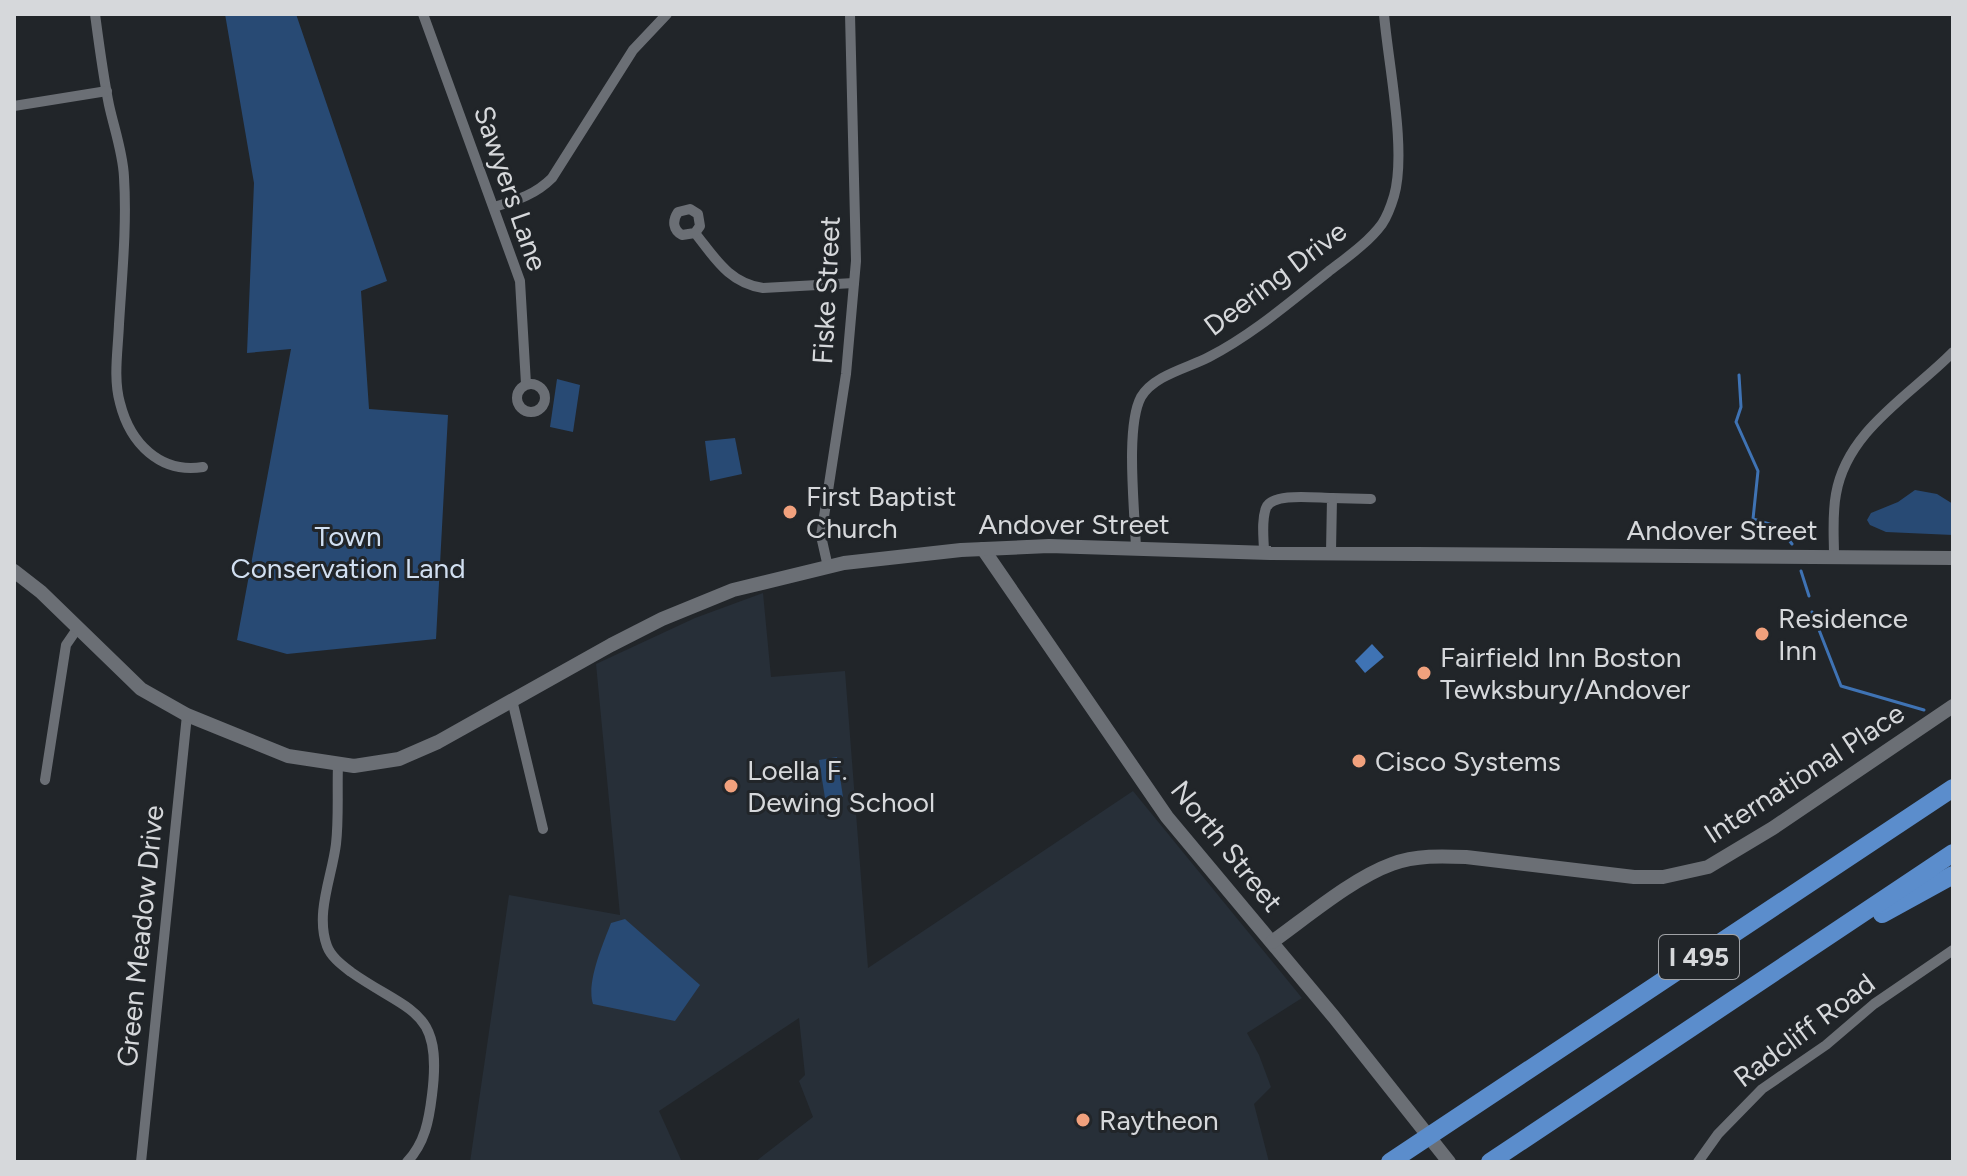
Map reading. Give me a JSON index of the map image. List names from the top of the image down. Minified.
{"streets":{"highway":["I 495"],"main road":["Andover Street","International Place","North Street"],"street":["Sawyers Lane","Deering Drive","Fiske Street","Green Meadow Drive","Radcliff Road"]},"crossings":[["Deering Drive","Andover Street"],["Fiske Street","Andover Street"],["Andover Street","North Street"],["Andover Street","Green Meadow Drive"],["International Place","North Street"]],"parks":["Town Conservation Land"],"places":["First Baptist Church","Residence Inn","Fairfield Inn Boston Tewksbury/Andover","Cisco Systems","Loella F. Dewing School","Raytheon"]}
